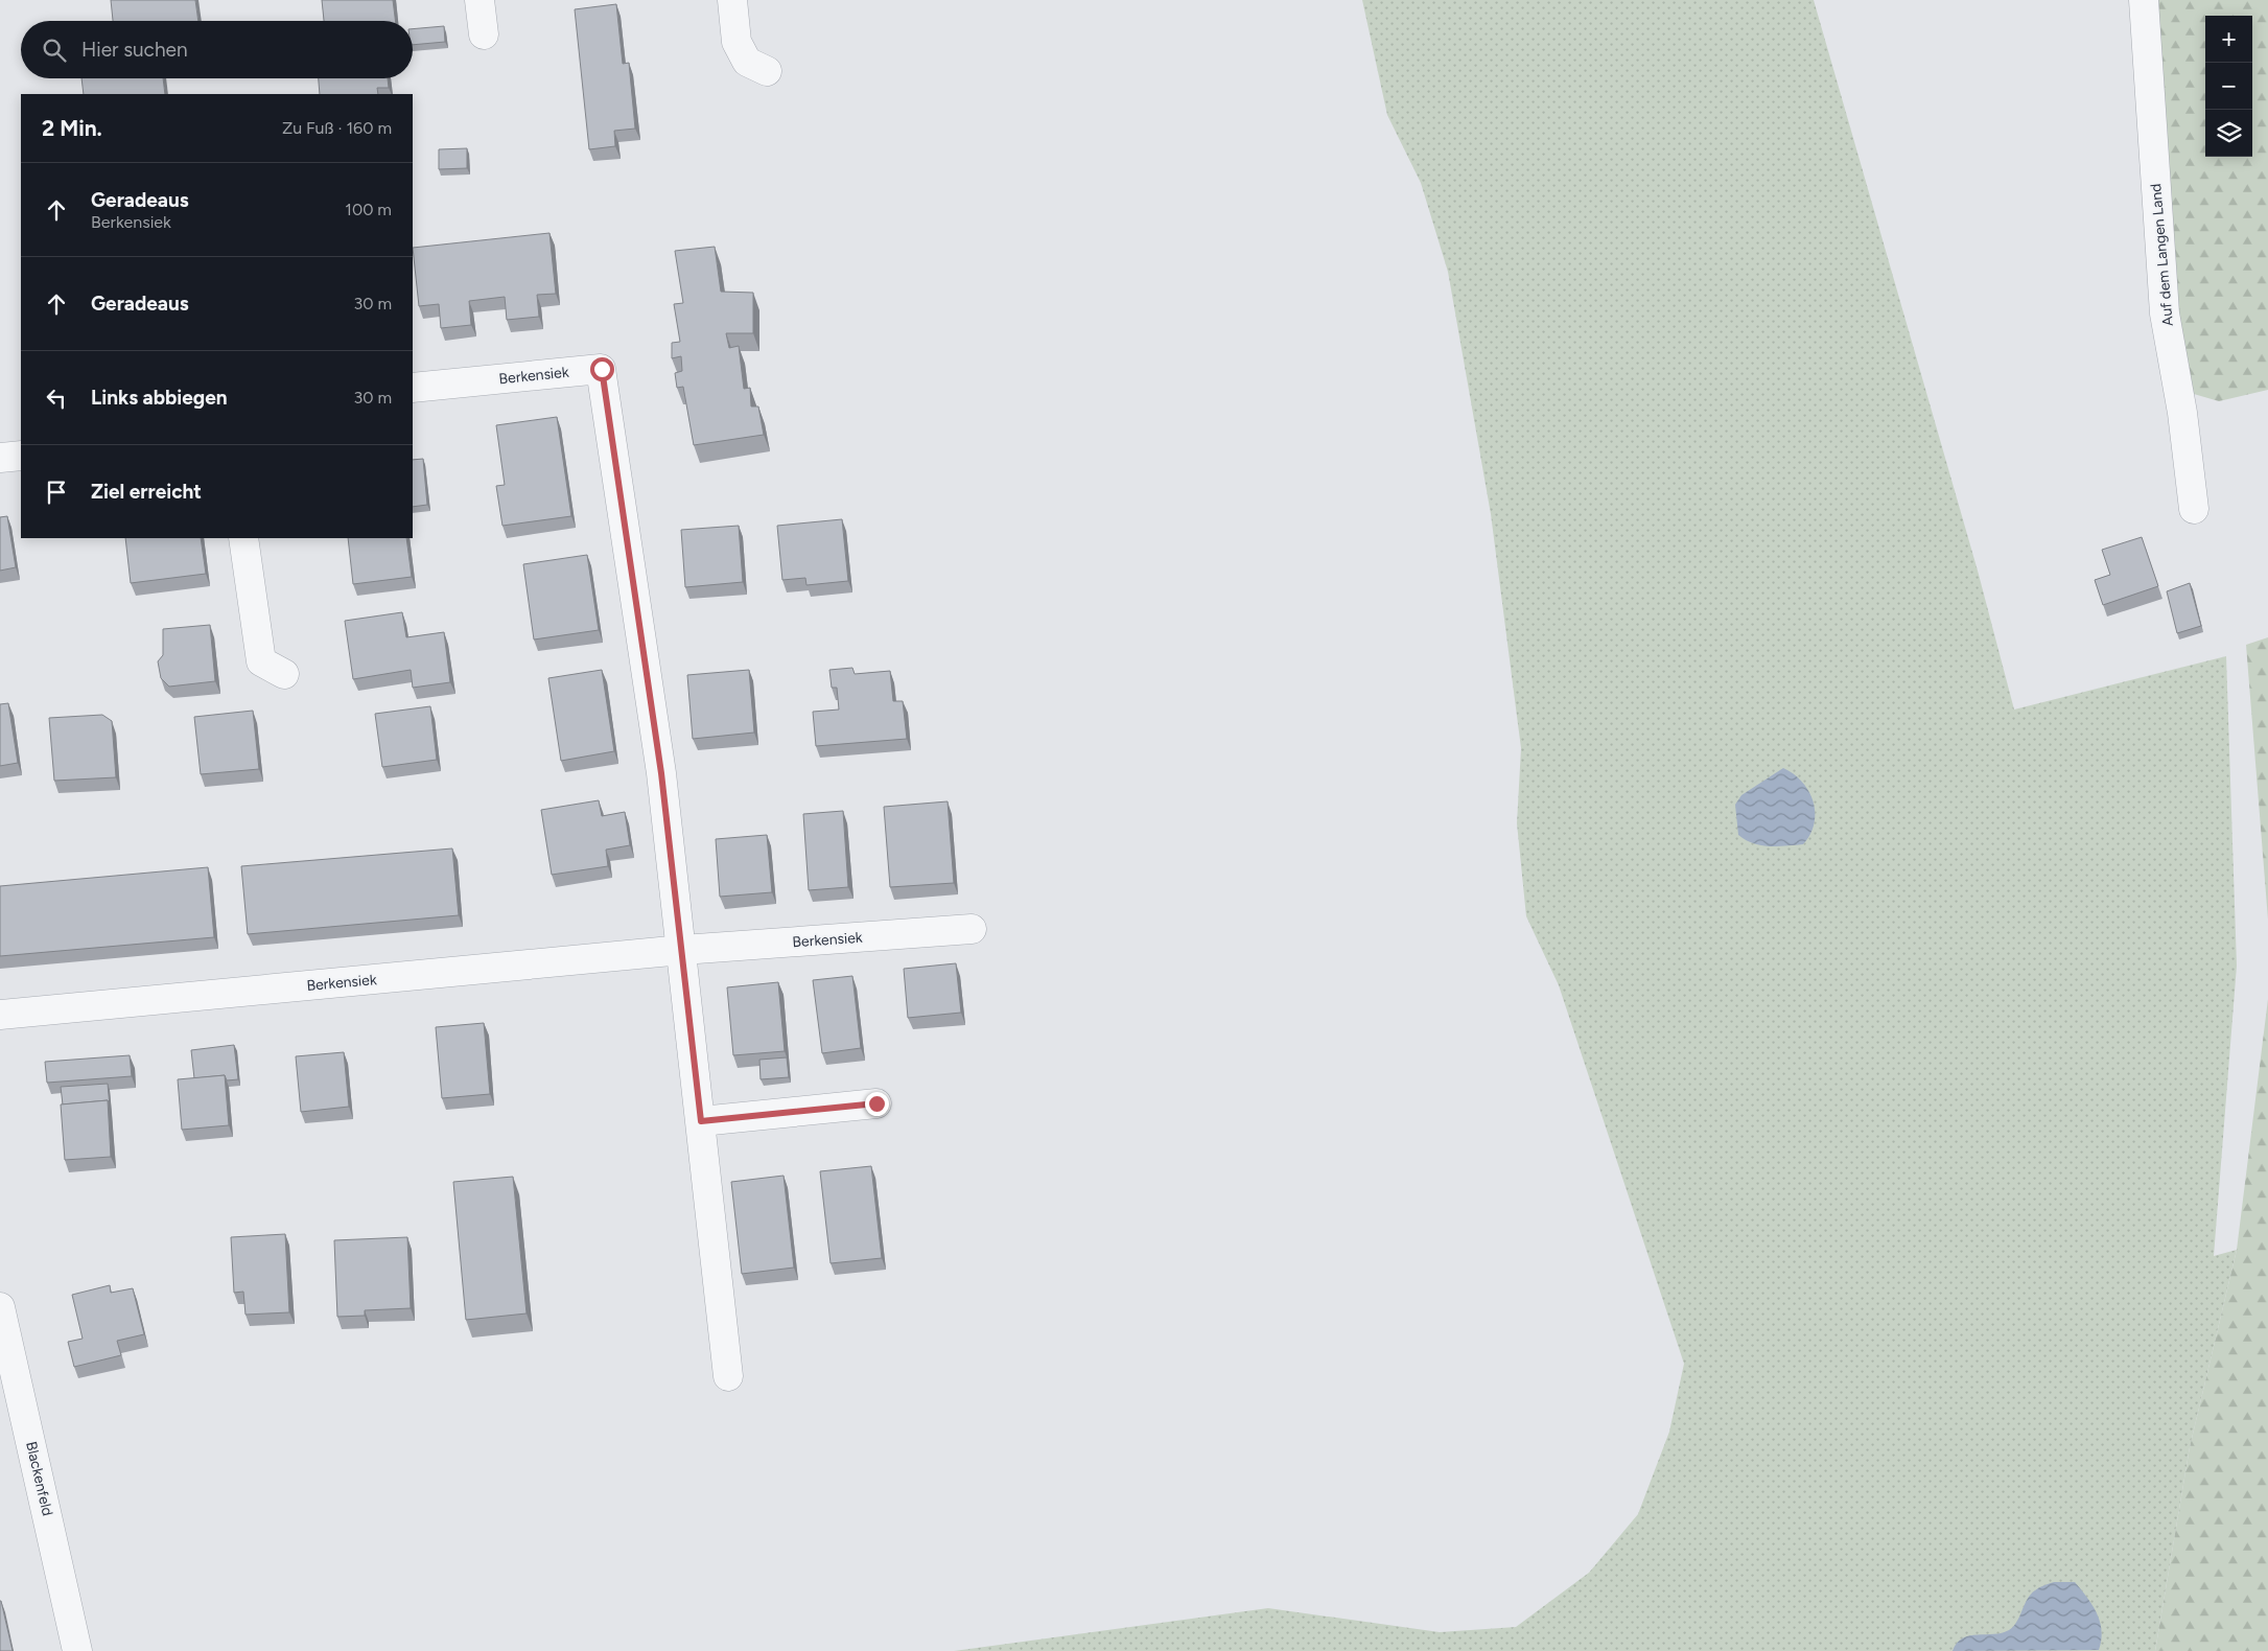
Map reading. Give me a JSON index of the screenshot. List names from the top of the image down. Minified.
{"streets":{"street":["Auf dem Langen Land","Berkensiek","Blackenfeld"]},"page":{"map_buttons":["+","−"],"search":"Hier suchen","heading":["2 Min.","Zu Fuß · 160 m"],"list":[["Geradeaus","Berkensiek","100 m"],["Geradeaus","30 m"],["Links abbiegen","30 m"],"Ziel erreicht"]}}
